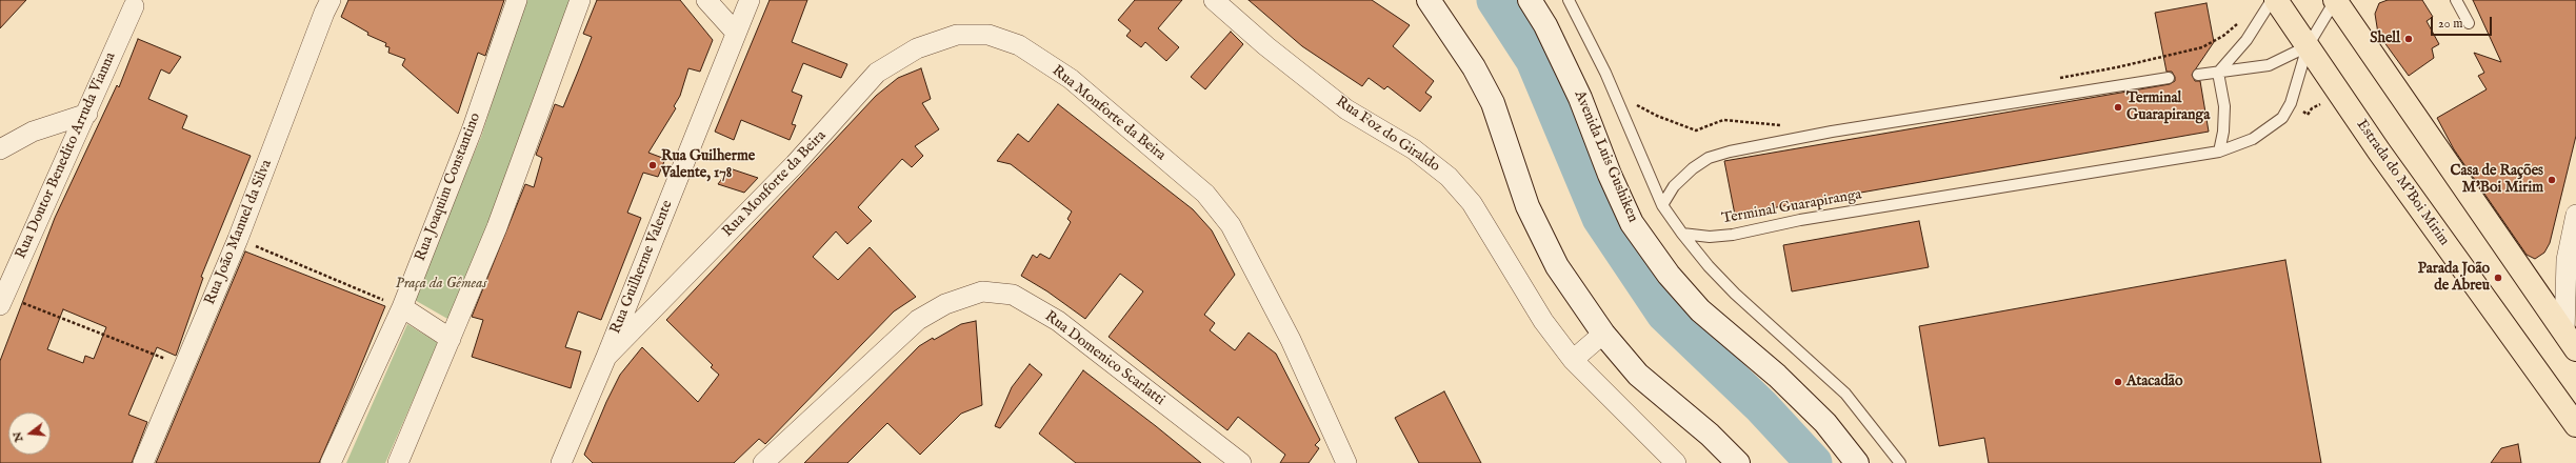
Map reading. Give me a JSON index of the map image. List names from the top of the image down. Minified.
{"streets":{"main road":["Avenida Luis Gushiken","Estrada do M'Boi Mirim"],"street":["Rua Monforte da Beira","Rua Foz do Giraldo","Rua Doutor Benedito Arruda Vianna","Rua Joaquim Constantino","Rua João Manuel da Silva","Rua Guilherme Valente","Rua Domenico Scarlatti"],"lane":["Terminal Guarapiranga"]},"crossings":[["Rua Monforte da Beira","Rua Guilherme Valente"],["Estrada do M'Boi Mirim","Terminal Guarapiranga"]],"parks":["Praça da Gêmeas"],"places":["Shell","Terminal Guarapiranga","Rua Guilherme Valente, 178","Casa de Rações M'Boi Mirim","Parada João de Abreu","Atacadão"],"scale_bar":"20 m","north":"left"}
